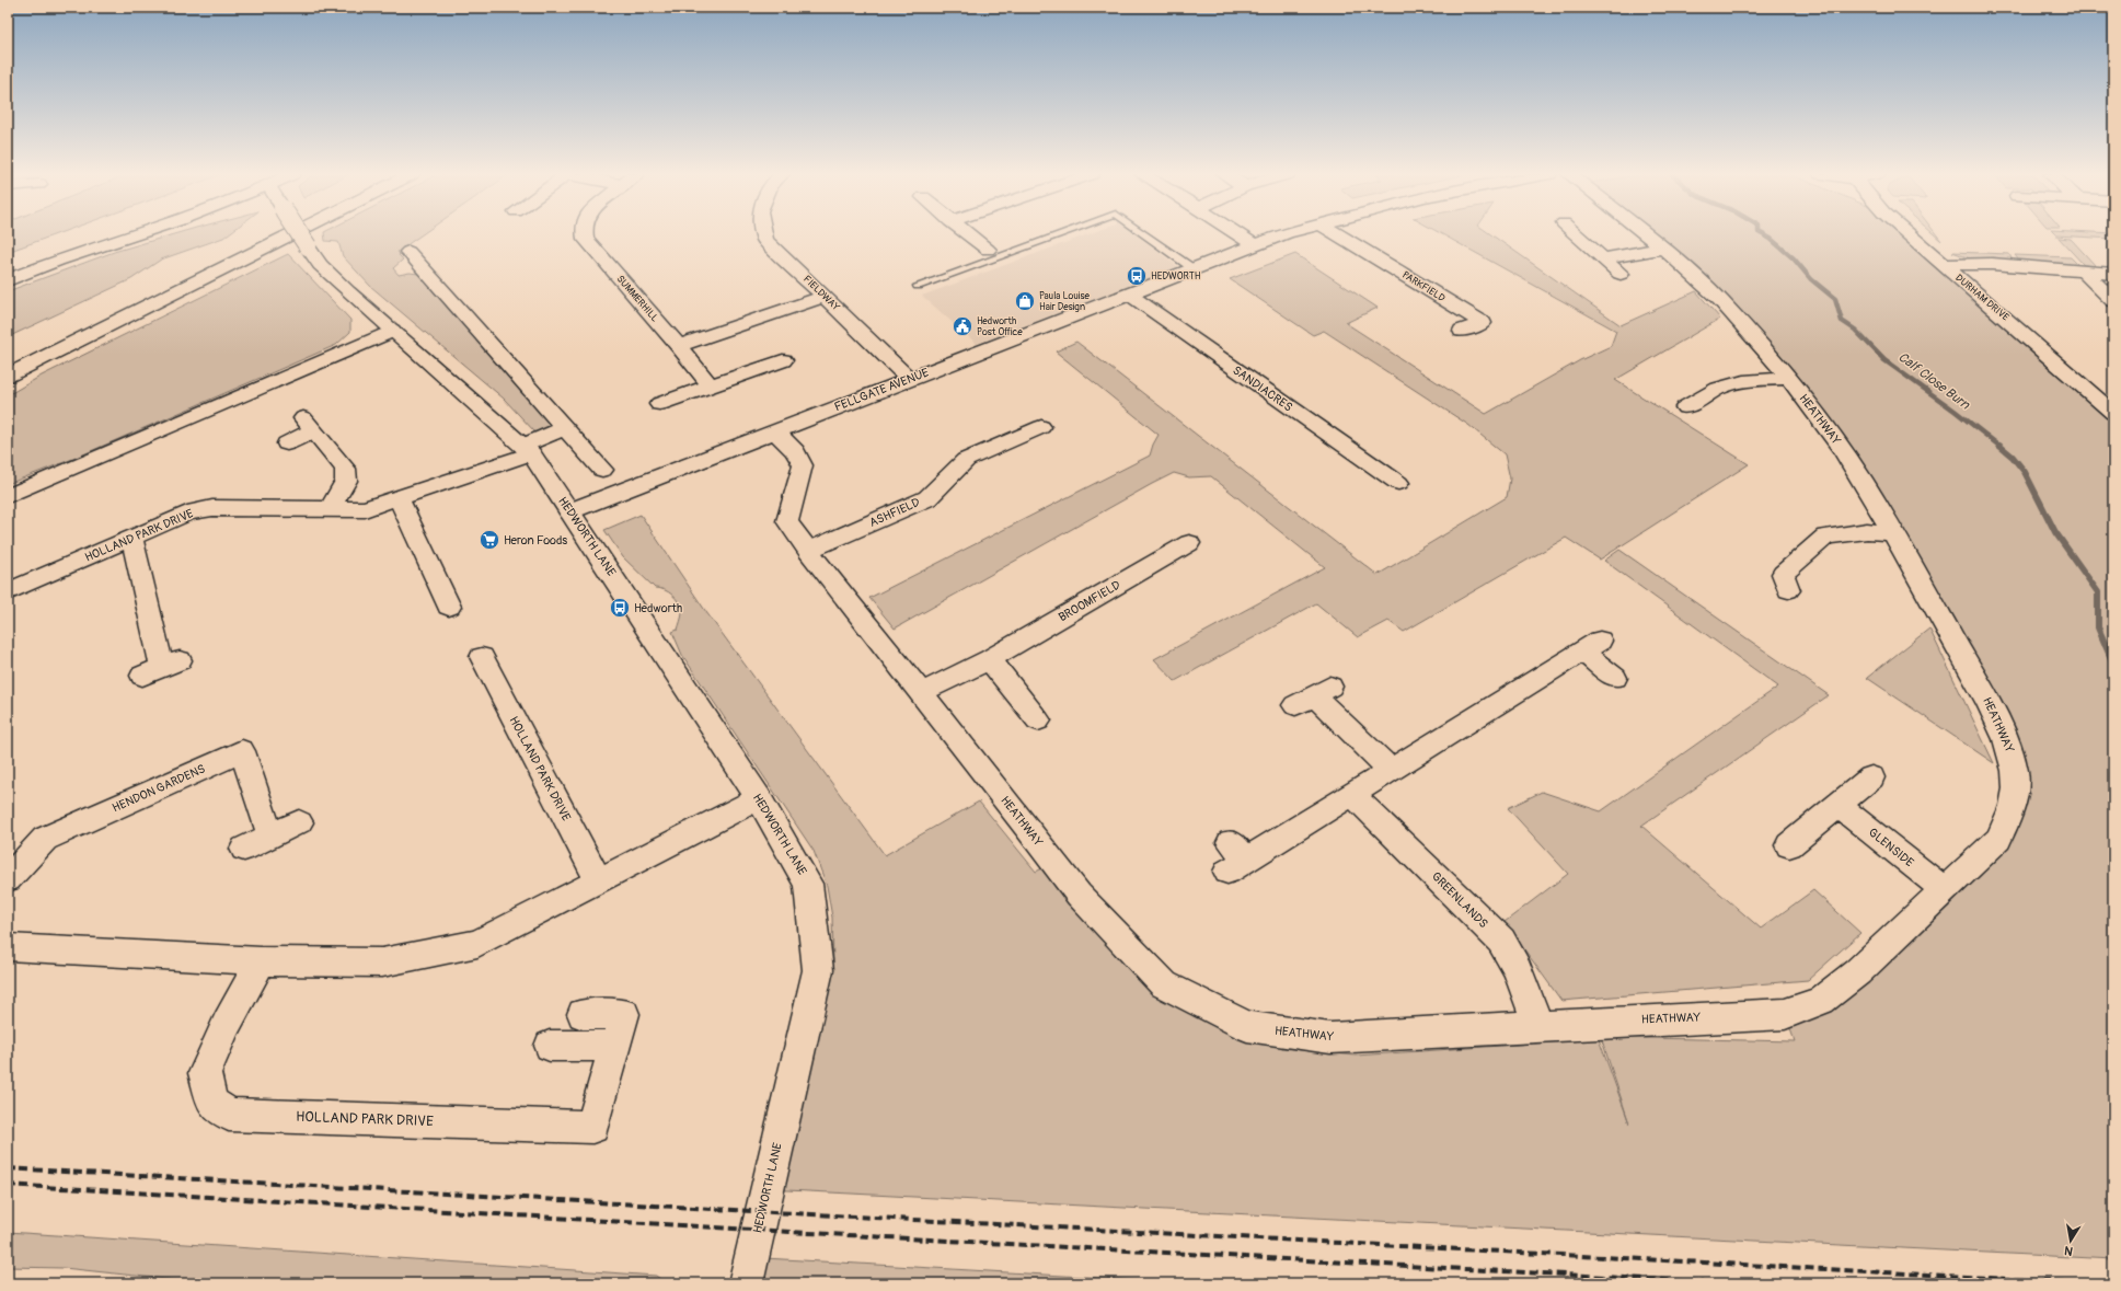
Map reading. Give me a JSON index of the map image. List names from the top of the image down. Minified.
{"streets":{"main road":["PARKFIELD","FIELDWAY","DURHAM DRIVE","SUMMERHILL","SANDIACRES","FELLGATE AVENUE","HEATHWAY","ASHFIELD","HOLLAND PARK DRIVE","HEDWORTH LANE","BROOMFIELD","HENDON GARDENS","GLENSIDE","GREENLANDS"]},"crossings":[["FIELDWAY","FELLGATE AVENUE"],["SANDIACRES","FELLGATE AVENUE"],["FELLGATE AVENUE","HEATHWAY"],["FELLGATE AVENUE","HEDWORTH LANE"],["HEATHWAY","ASHFIELD"],["HEATHWAY","BROOMFIELD"],["HEATHWAY","GLENSIDE"],["HEATHWAY","GREENLANDS"],["HOLLAND PARK DRIVE","HEDWORTH LANE"]],"water":["Calf Close Burn"],"places":{"bus stop":["HEDWORTH","Hedworth"],"shop":["Paula Louise Hair Design"],"public building":["Hedworth Post Office"],"supermarket":["Heron Foods"]},"north":"bottom"}
